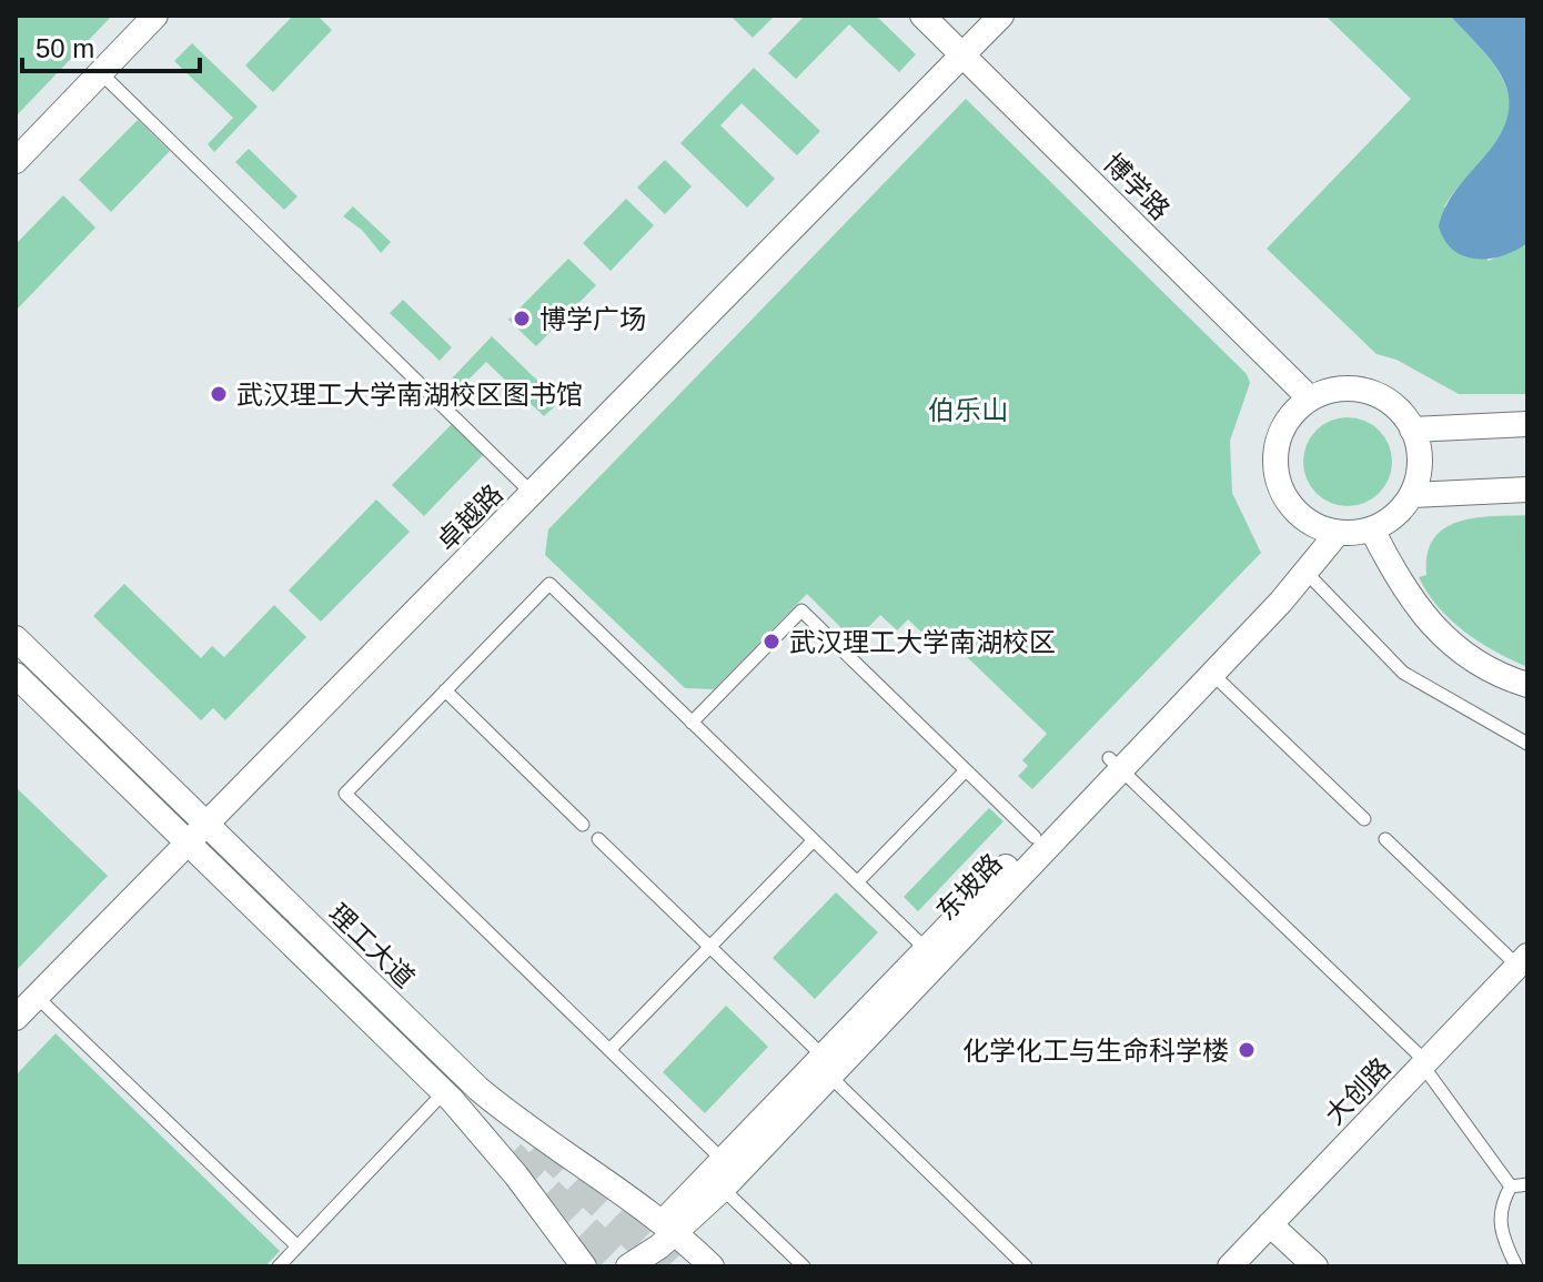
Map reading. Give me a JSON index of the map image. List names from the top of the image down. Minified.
{"streets":{"street":["博学路","卓越路","东坡路","理工大道","大创路"]},"crossings":[["博学路","卓越路"],["博学路","东坡路"],["卓越路","理工大道"],["东坡路","理工大道"]],"parks":["伯乐山"],"places":["博学广场","武汉理工大学南湖校区图书馆","武汉理工大学南湖校区","化学化工与生命科学楼"],"scale_bar":"50 m"}
